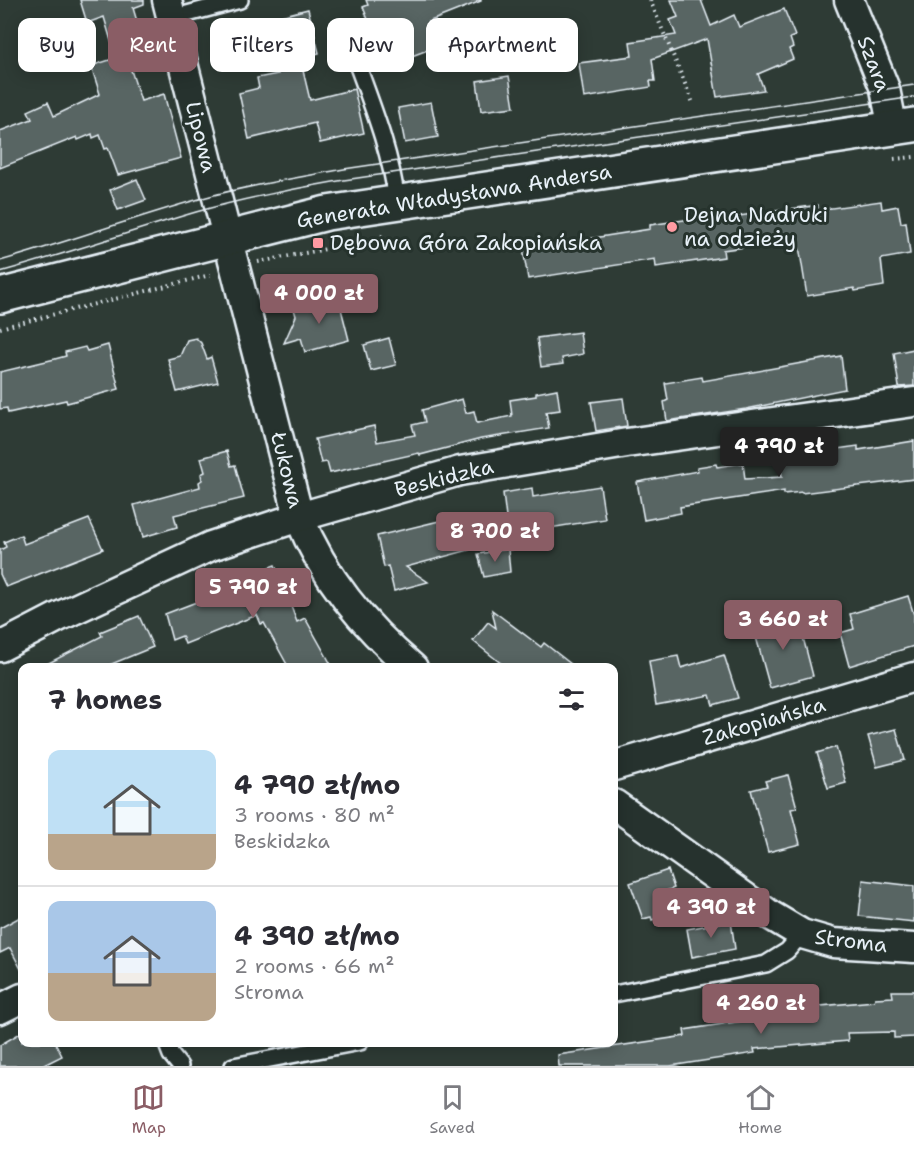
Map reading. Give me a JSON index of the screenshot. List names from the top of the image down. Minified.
{"streets":{"main road":["Generała Władysława Andersa"],"street":["Szara","Lipowa","Łukowa","Beskidzka","Zakopiańska","Stroma"]},"crossings":[["Szara","Generała Władysława Andersa"],["Lipowa","Generała Władysława Andersa"],["Lipowa","Łukowa"],["Generała Władysława Andersa","Łukowa"],["Łukowa","Beskidzka"]],"places":{"other":["Dejna Nadruki na odzieży"],"transit":["Dębowa Góra Zakopiańska"]},"page":{"chip":["Buy","Rent","Filters","New","Apartment"],"price":["4 000 zł","4 790 zł","8 700 zł","5 790 zł","3 660 zł","4 390 zł","4 260 zł"],"heading":"7 homes","list":[{"name":"4 790 zł/mo","note":"3 rooms · 80 m² · Beskidzka"},{"name":"4 390 zł/mo","note":"2 rooms · 66 m² · Stroma"}],"tabs":["Map","Saved","Home"]}}
